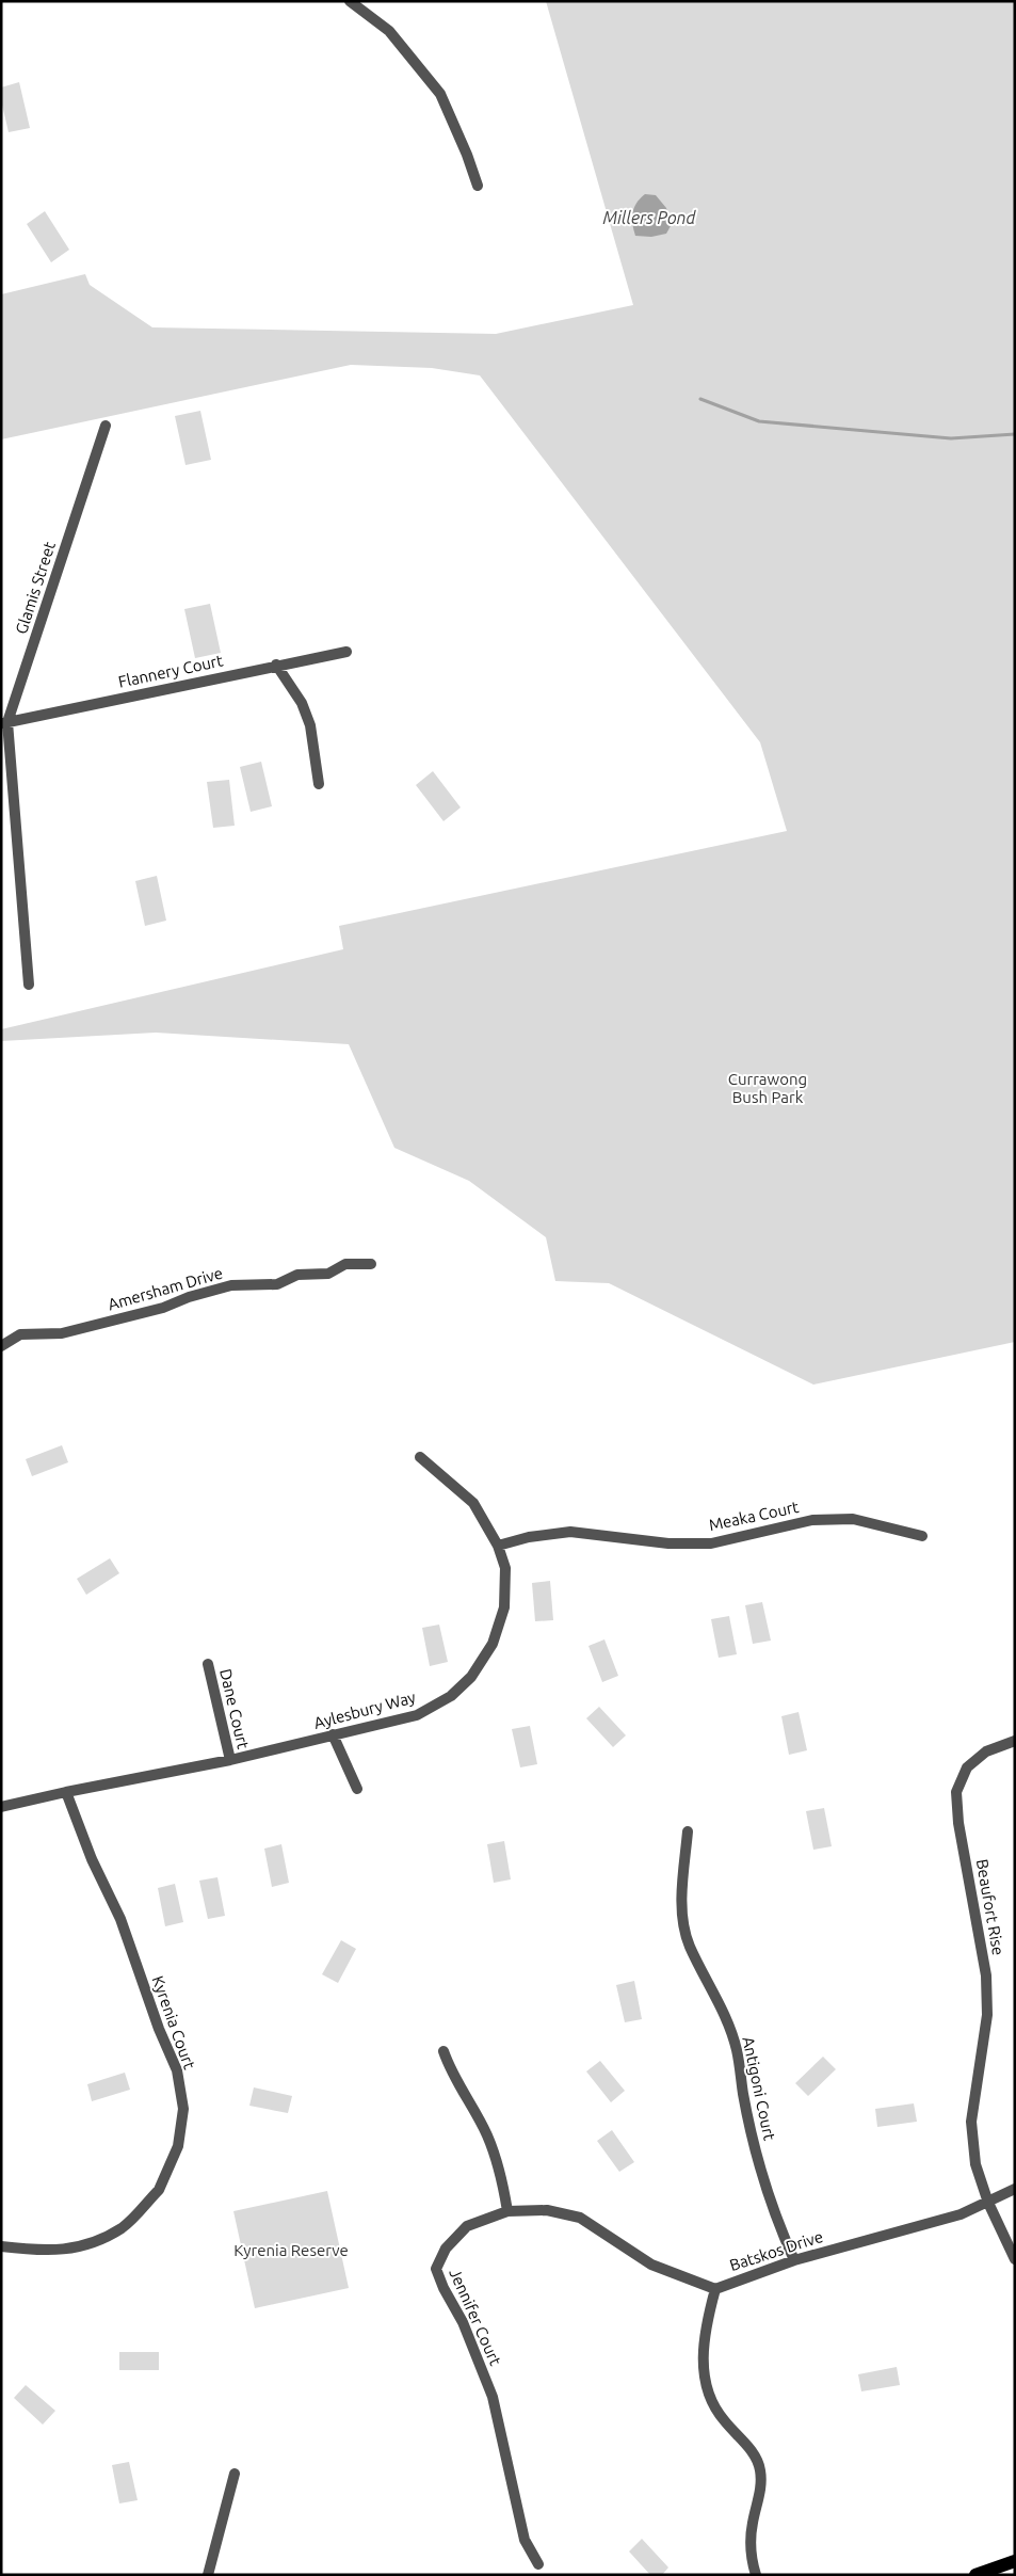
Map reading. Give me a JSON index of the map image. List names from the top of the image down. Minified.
{"streets":{"street":["Glamis Street","Flannery Court","Amersham Drive","Meaka Court","Dane Court","Aylesbury Way","Beaufort Rise","Kyrenia Court","Antigoni Court","Batskos Drive","Jennifer Court"]},"crossings":[["Glamis Street","Flannery Court"],["Meaka Court","Aylesbury Way"],["Dane Court","Aylesbury Way"],["Aylesbury Way","Kyrenia Court"],["Beaufort Rise","Batskos Drive"],["Antigoni Court","Batskos Drive"],["Batskos Drive","Jennifer Court"]],"water":["Millers Pond"],"parks":["Currawong Bush Park","Kyrenia Reserve"]}
